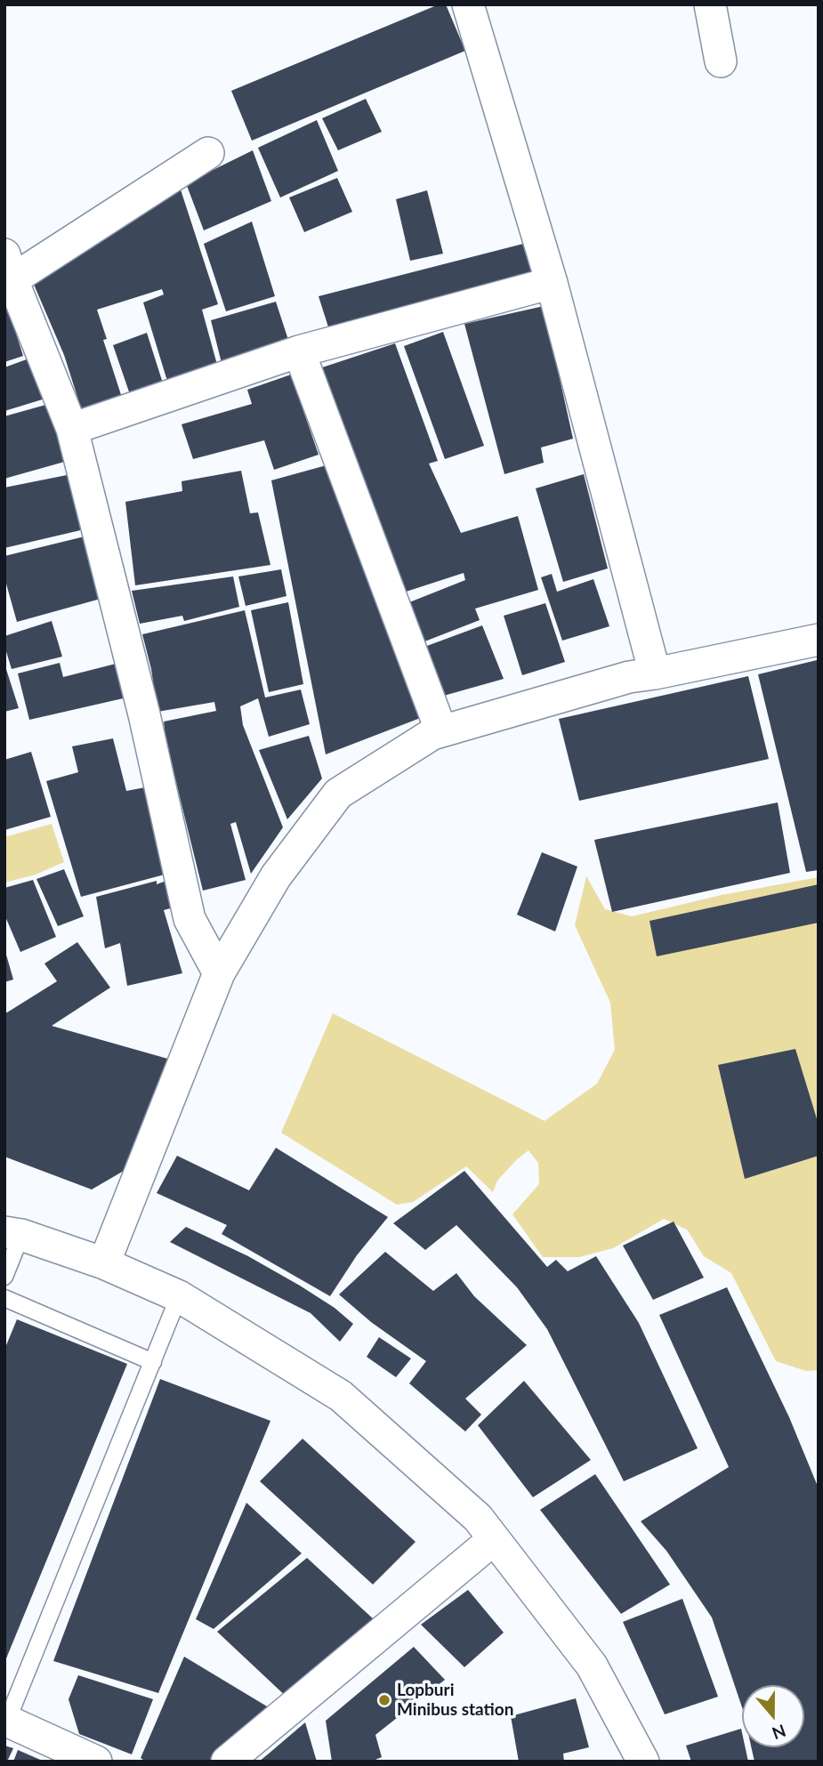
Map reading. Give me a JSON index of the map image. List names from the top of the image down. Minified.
{"places":["Lopburi Minibus station"],"north":"bottom"}
